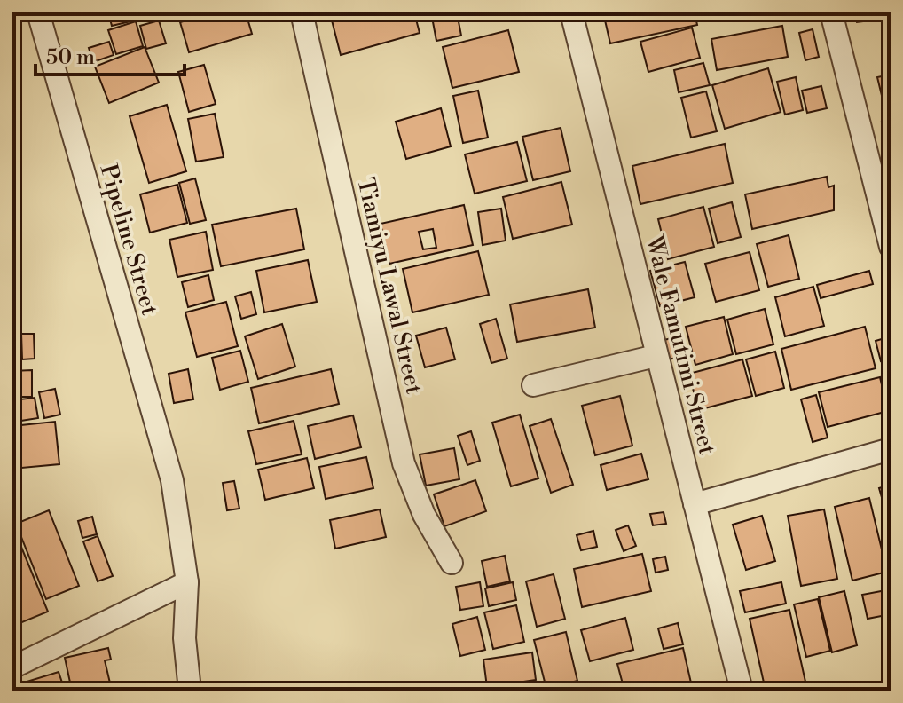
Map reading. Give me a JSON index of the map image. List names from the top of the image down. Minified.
{"streets":{"street":["Pipeline Street","Tiamiyu Lawal Street","Wale Famutimi Street"]},"scale_bar":"50 m"}
